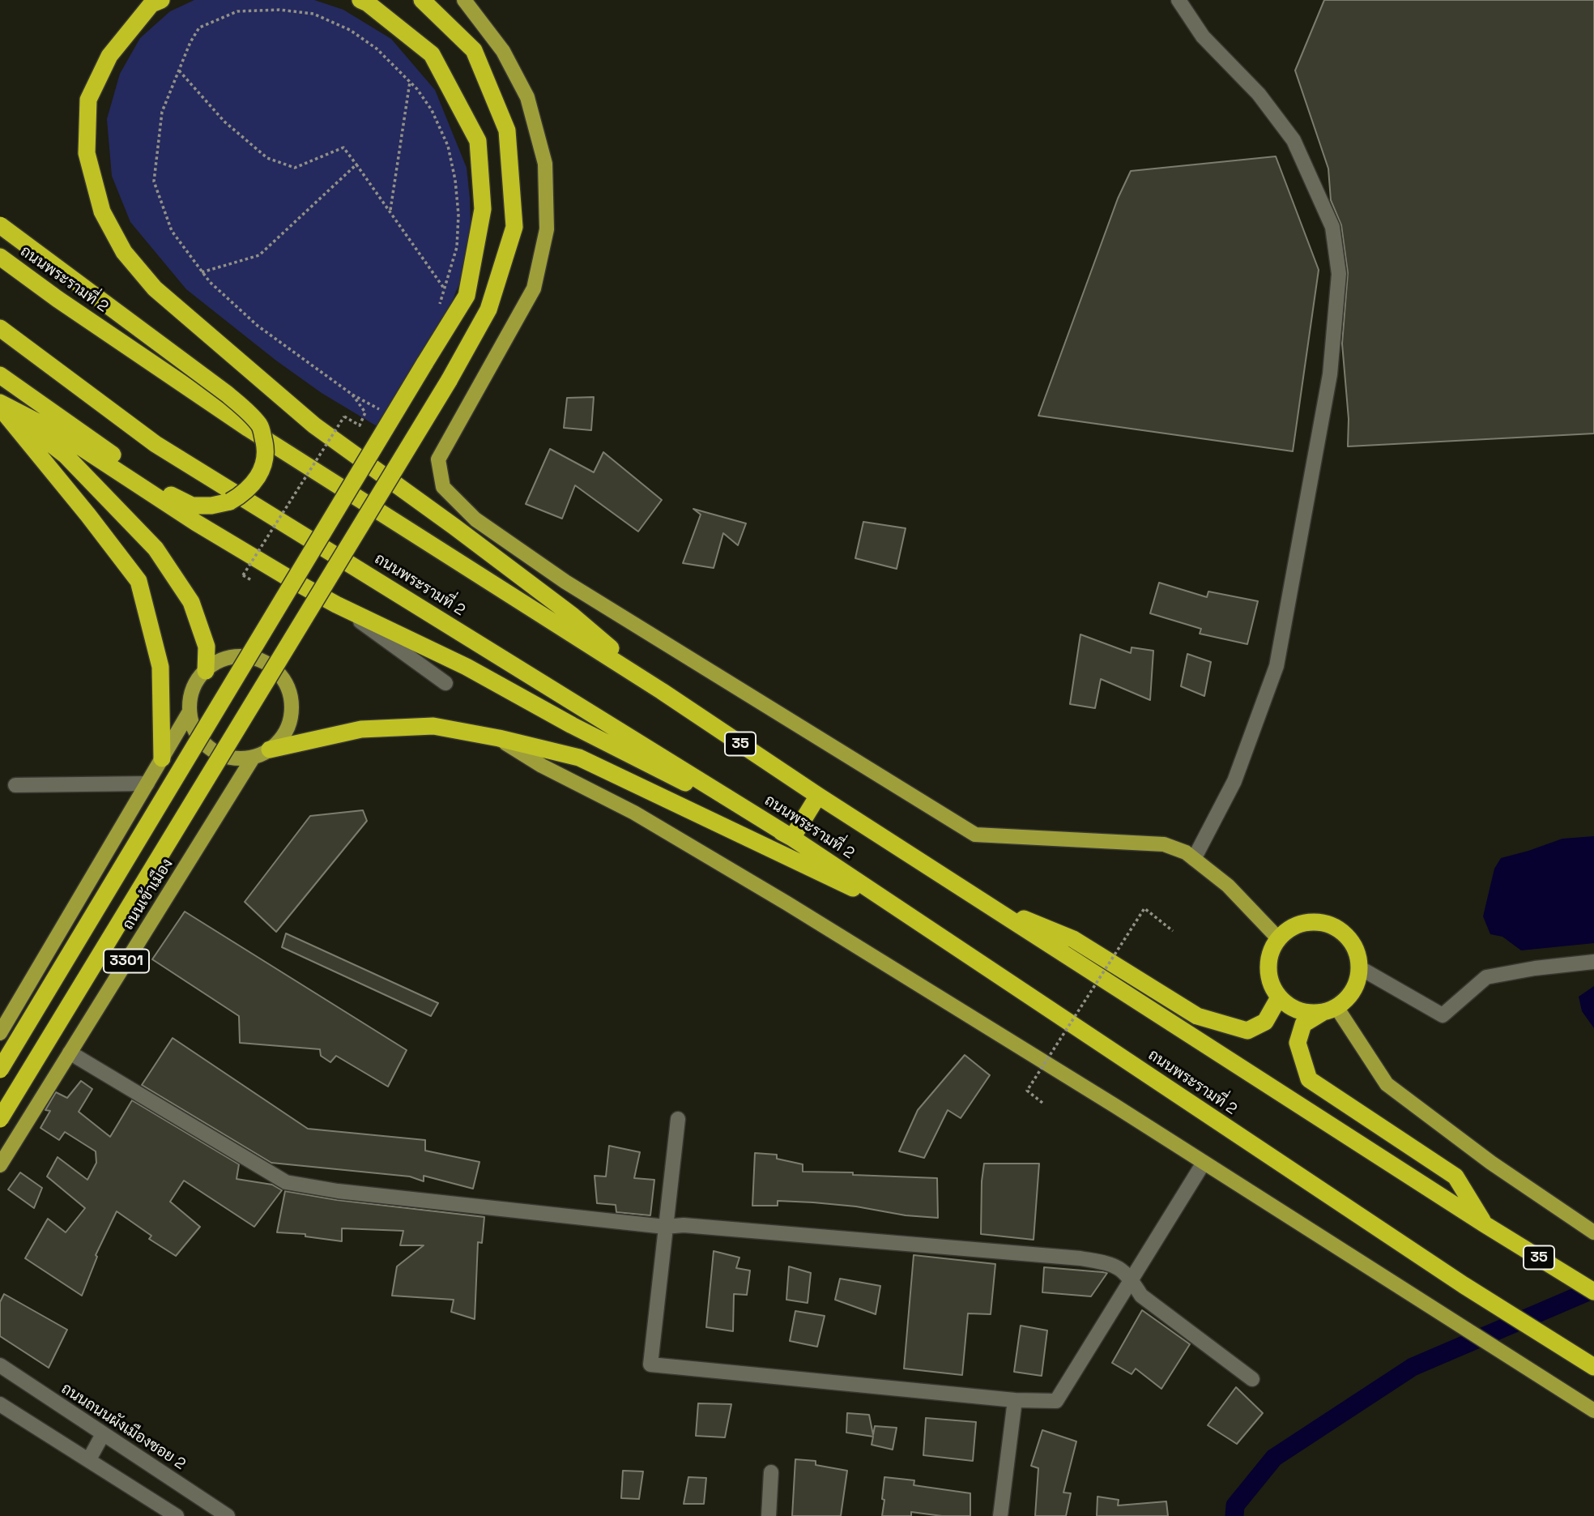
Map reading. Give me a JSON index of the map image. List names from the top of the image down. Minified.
{"streets":{"highway":["ถนนพระรามที่ 2","35"],"main road":["ถนนเข้าเมือง","3301"],"street":["ถนนถนนผังเมืองซอย 2"]}}
